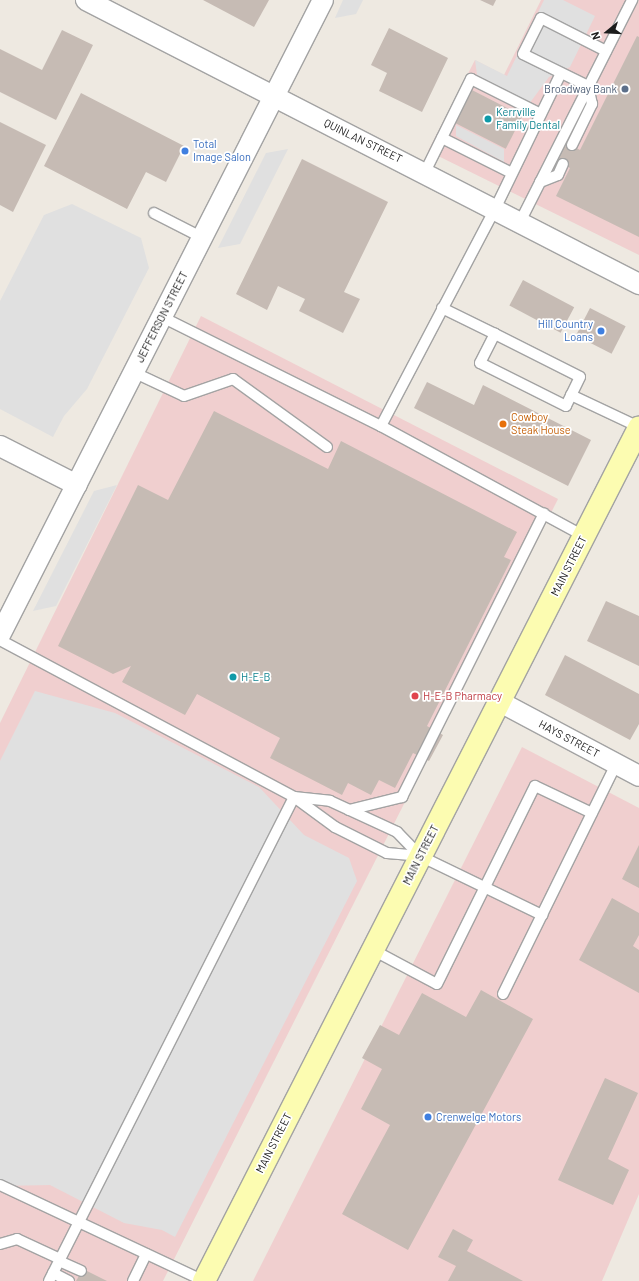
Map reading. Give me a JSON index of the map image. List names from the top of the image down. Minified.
{"streets":{"main road":["MAIN STREET"],"street":["QUINLAN STREET","JEFFERSON STREET","HAYS STREET"]},"crossings":[["QUINLAN STREET","JEFFERSON STREET"],["MAIN STREET","HAYS STREET"]],"places":["Broadway Bank","Kerrville Family Dental","Total Image Salon","Hill Country Loans","Cowboy Steak House","H-E-B","H-E-B Pharmacy","Crenwelge Motors"],"north":"left"}
